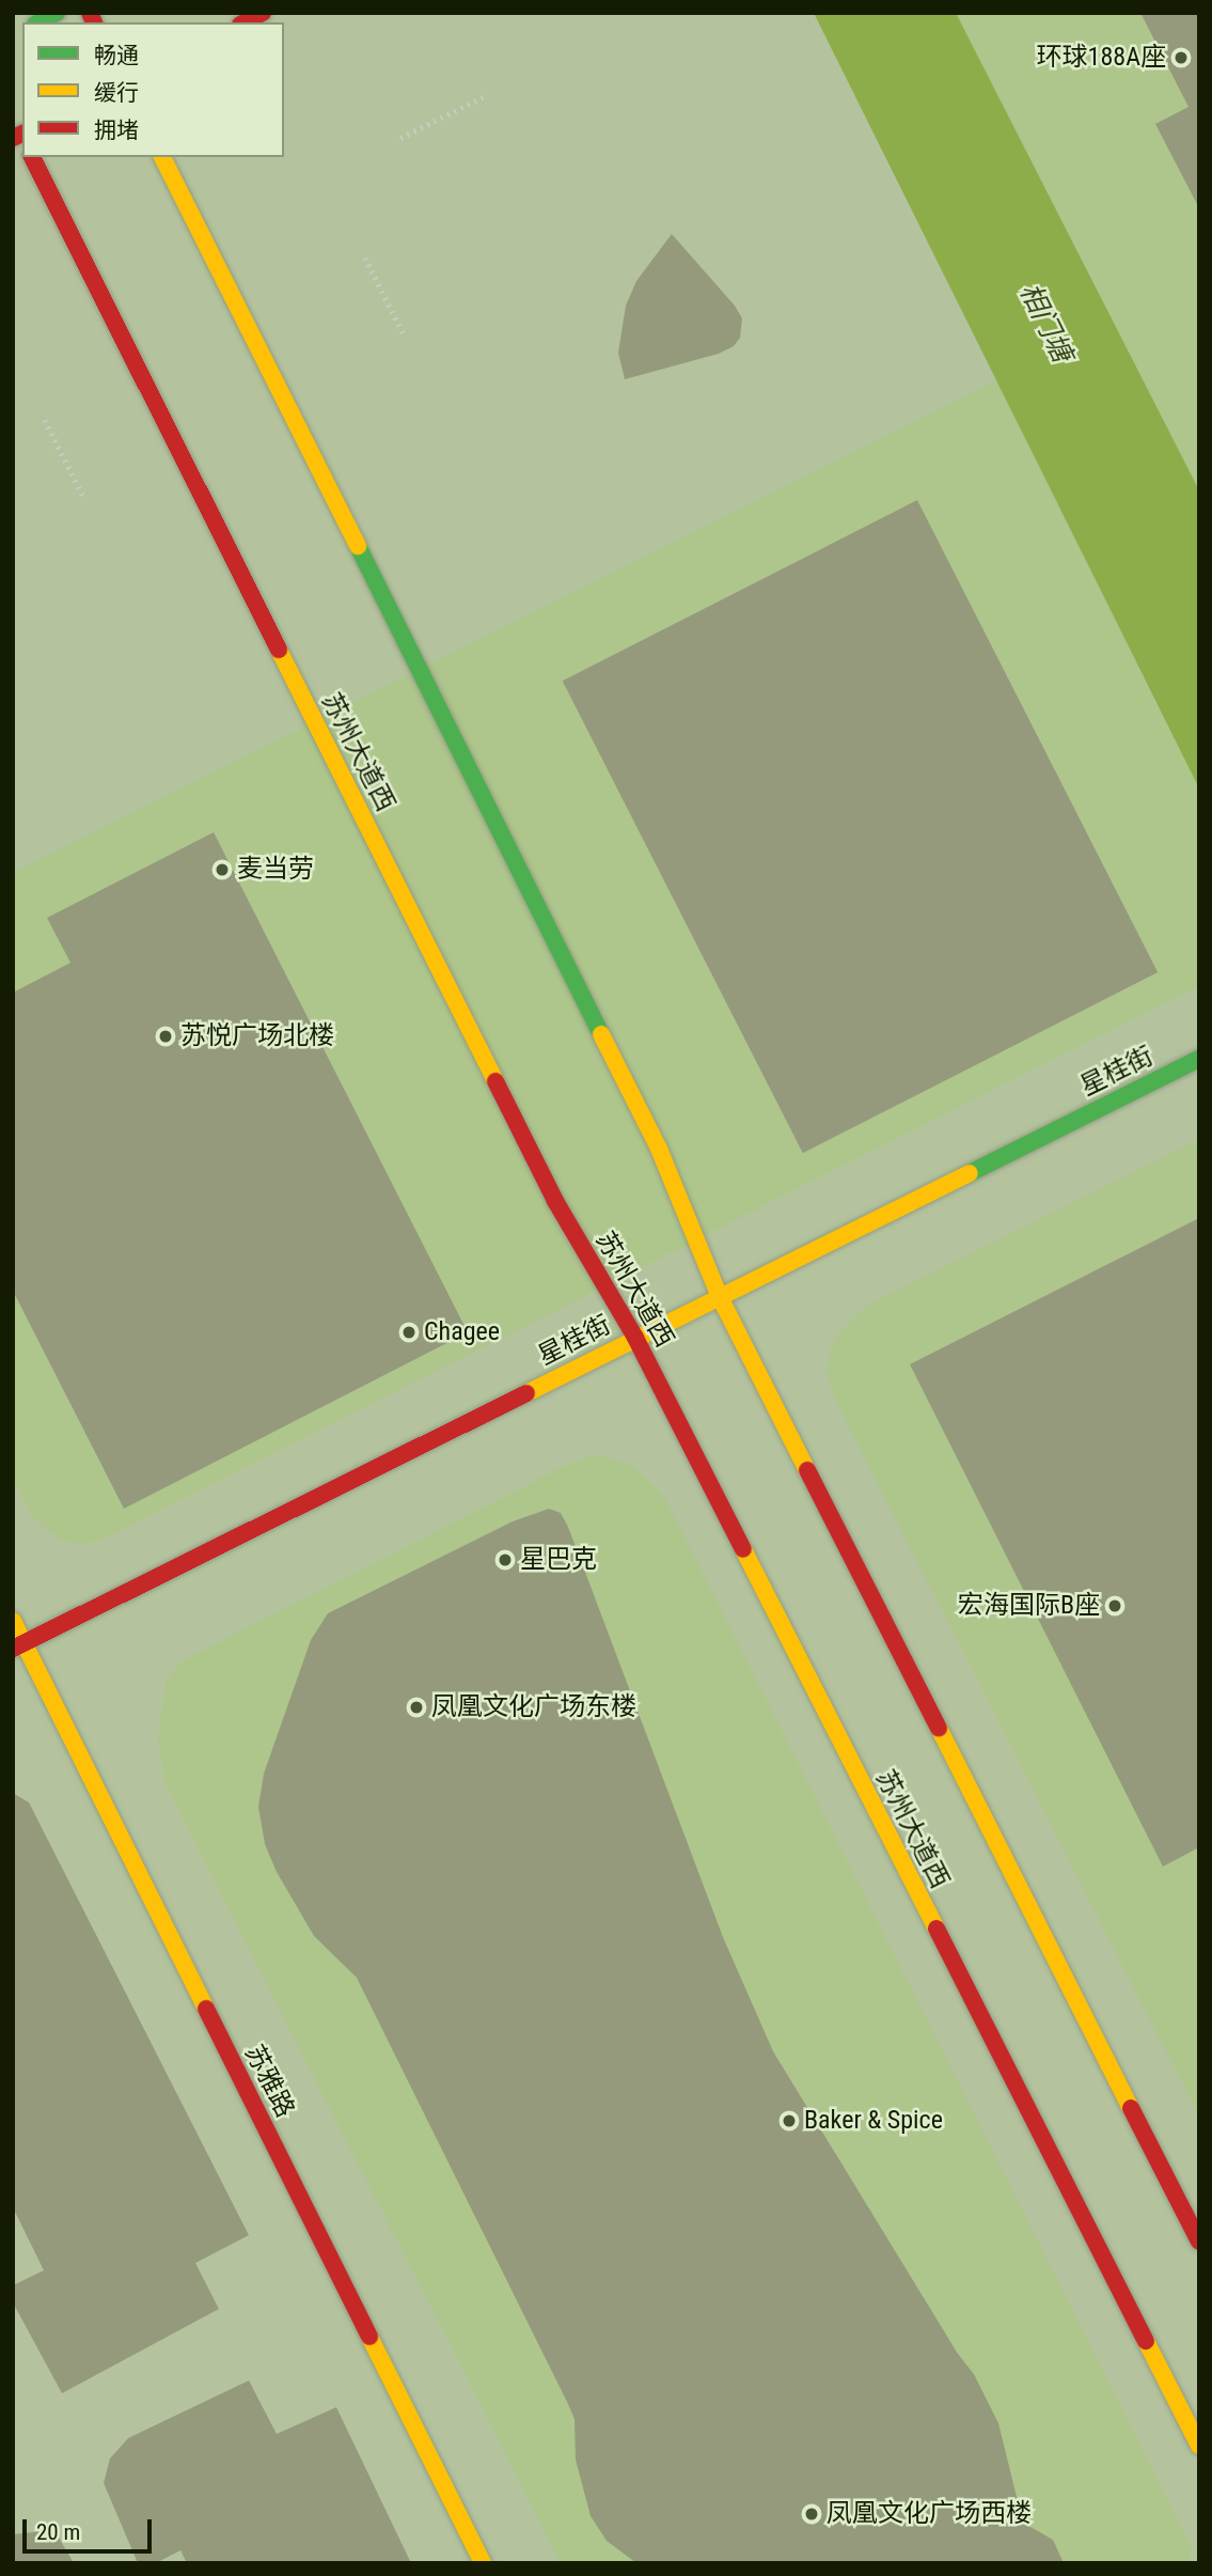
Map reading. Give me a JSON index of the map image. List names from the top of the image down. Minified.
{"streets":{"main road":["苏州大道西","星桂街","苏雅路"]},"crossings":[["苏州大道西","星桂街"],["星桂街","苏雅路"]],"water":["相门塘"],"places":["环球188A座","麦当劳","苏悦广场北楼","Chagee","星巴克","宏海国际B座","凤凰文化广场东楼","Baker & Spice","凤凰文化广场西楼"],"legend":["畅通","缓行","拥堵"],"scale_bar":"20 m"}
